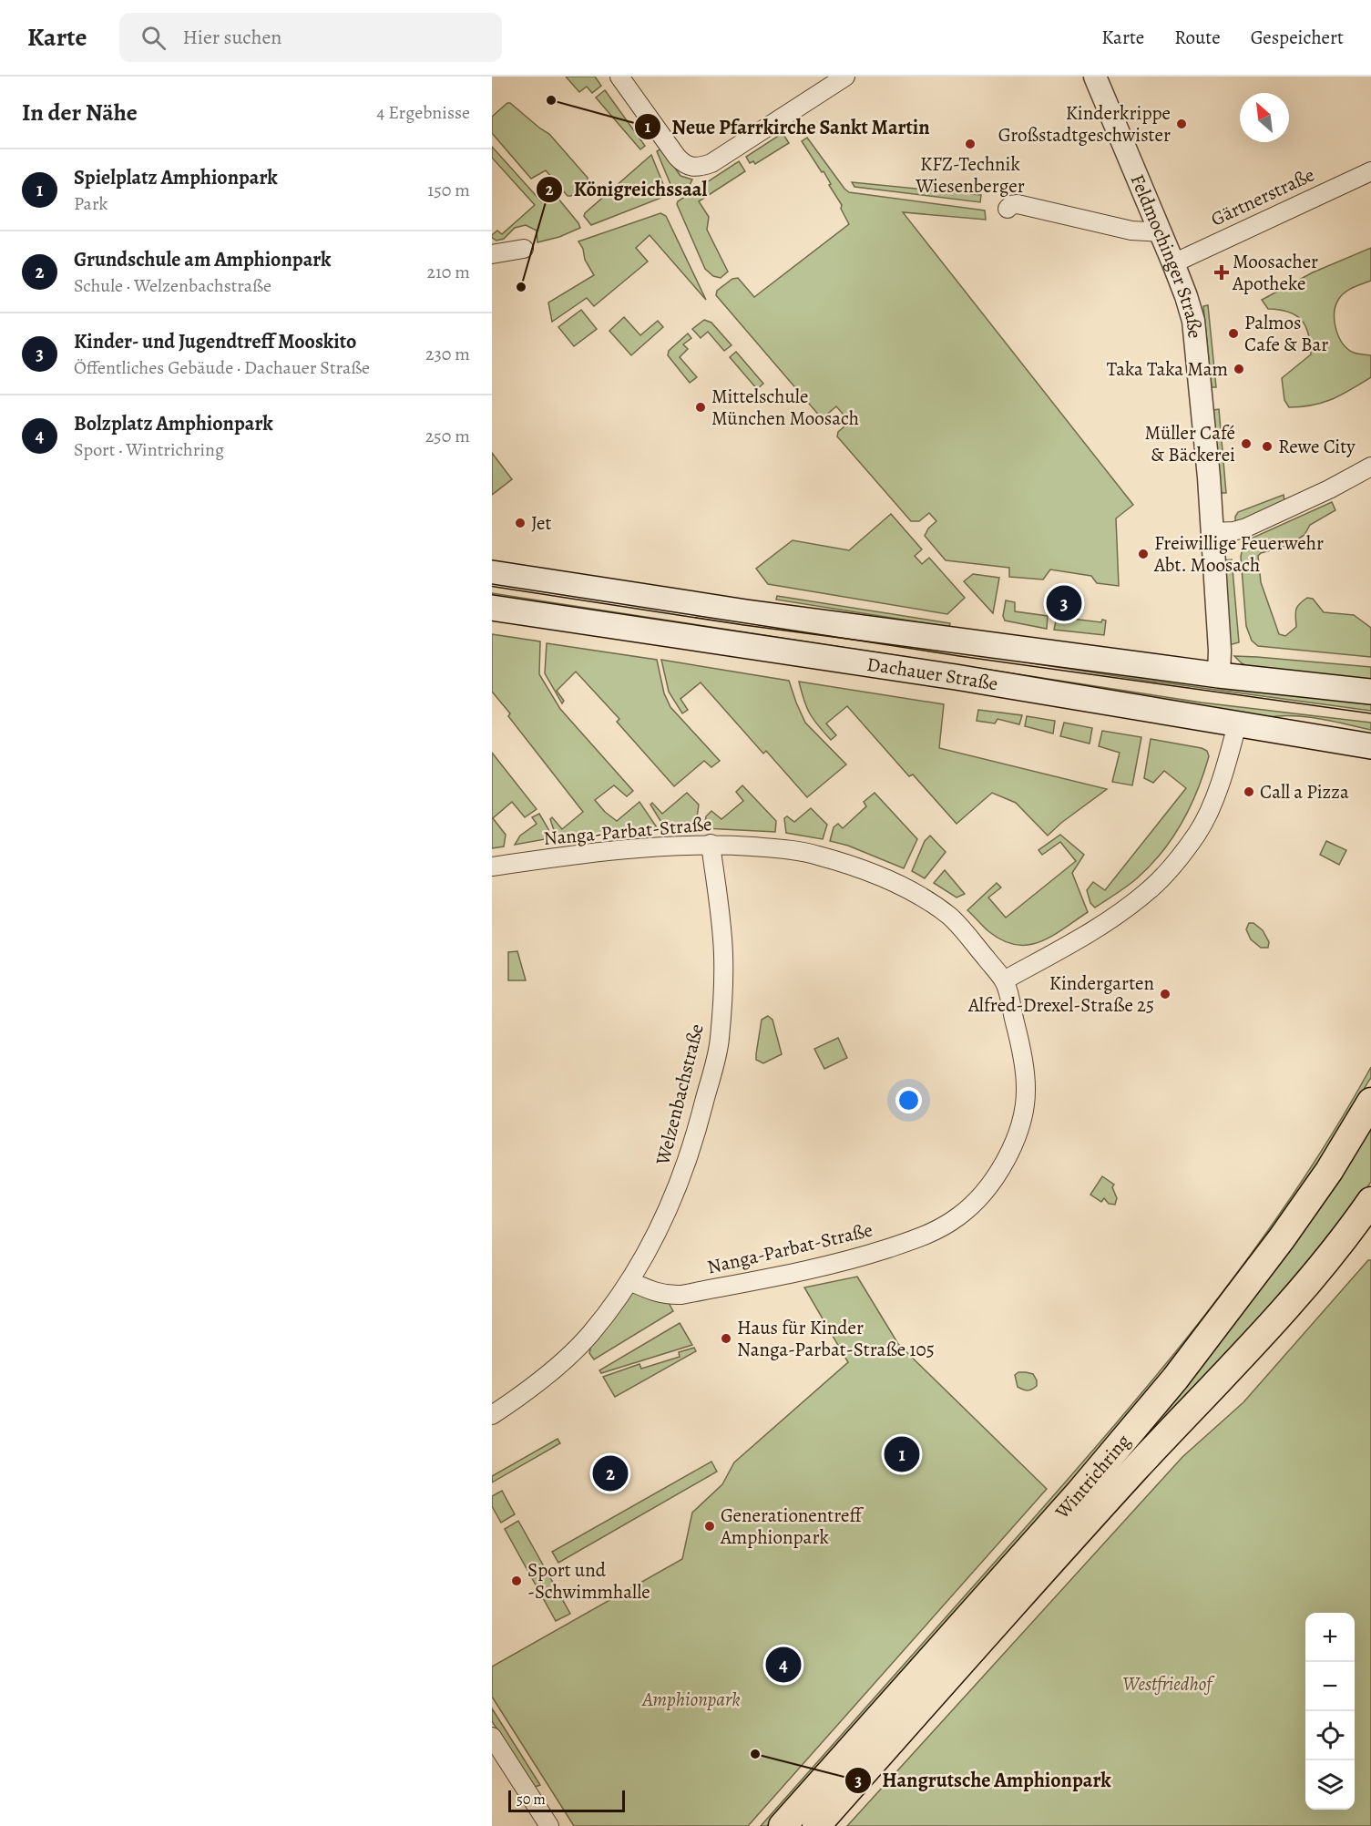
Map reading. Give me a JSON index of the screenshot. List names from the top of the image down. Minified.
{"streets":{"main road":["Dachauer Straße","Wintrichring"],"street":["Gärtnerstraße","Feldmochinger Straße","Nanga-Parbat-Straße","Welzenbachstraße"]},"crossings":[["Gärtnerstraße","Feldmochinger Straße"],["Feldmochinger Straße","Dachauer Straße"],["Nanga-Parbat-Straße","Welzenbachstraße"]],"parks":["Westfriedhof","Amphionpark"],"places":{"other":["Neue Pfarrkirche Sankt Martin","Kinderkrippe Großstadtgeschwister","KFZ-Technik Wiesenberger","Königreichssaal","Palmos Cafe & Bar","Taka Taka Mam","Mittelschule München Moosach","Müller Café & Bäckerei","Rewe City","Jet","Freiwillige Feuerwehr Abt. Moosach","Call a Pizza","Kindergarten Alfred-Drexel-Straße 25","Haus für Kinder Nanga-Parbat-Straße 105","Generationentreff Amphionpark","Sport und -Schwimmhalle","Hangrutsche Amphionpark"],"health":["Moosacher Apotheke"]},"scale_bar":"50 m","north":"top left","page":{"header":"Karte","search":"Hier suchen","nav":["Karte","Route","Gespeichert"],"heading":["In der Nähe","4 Ergebnisse"],"list":[{"mark":"1","name":"Spielplatz Amphionpark","note":"Park","value":"150 m"},{"mark":"2","name":"Grundschule am Amphionpark","note":"Schule · Welzenbachstraße","value":"210 m"},{"mark":"3","name":"Kinder- und Jugendtreff Mooskito","note":"Öffentliches Gebäude · Dachauer Straße","value":"230 m"},{"mark":"4","name":"Bolzplatz Amphionpark","note":"Sport · Wintrichring","value":"250 m"}],"pins":["3","1","2","4"],"map_buttons":["+","−"],"scale":"50 m"}}
